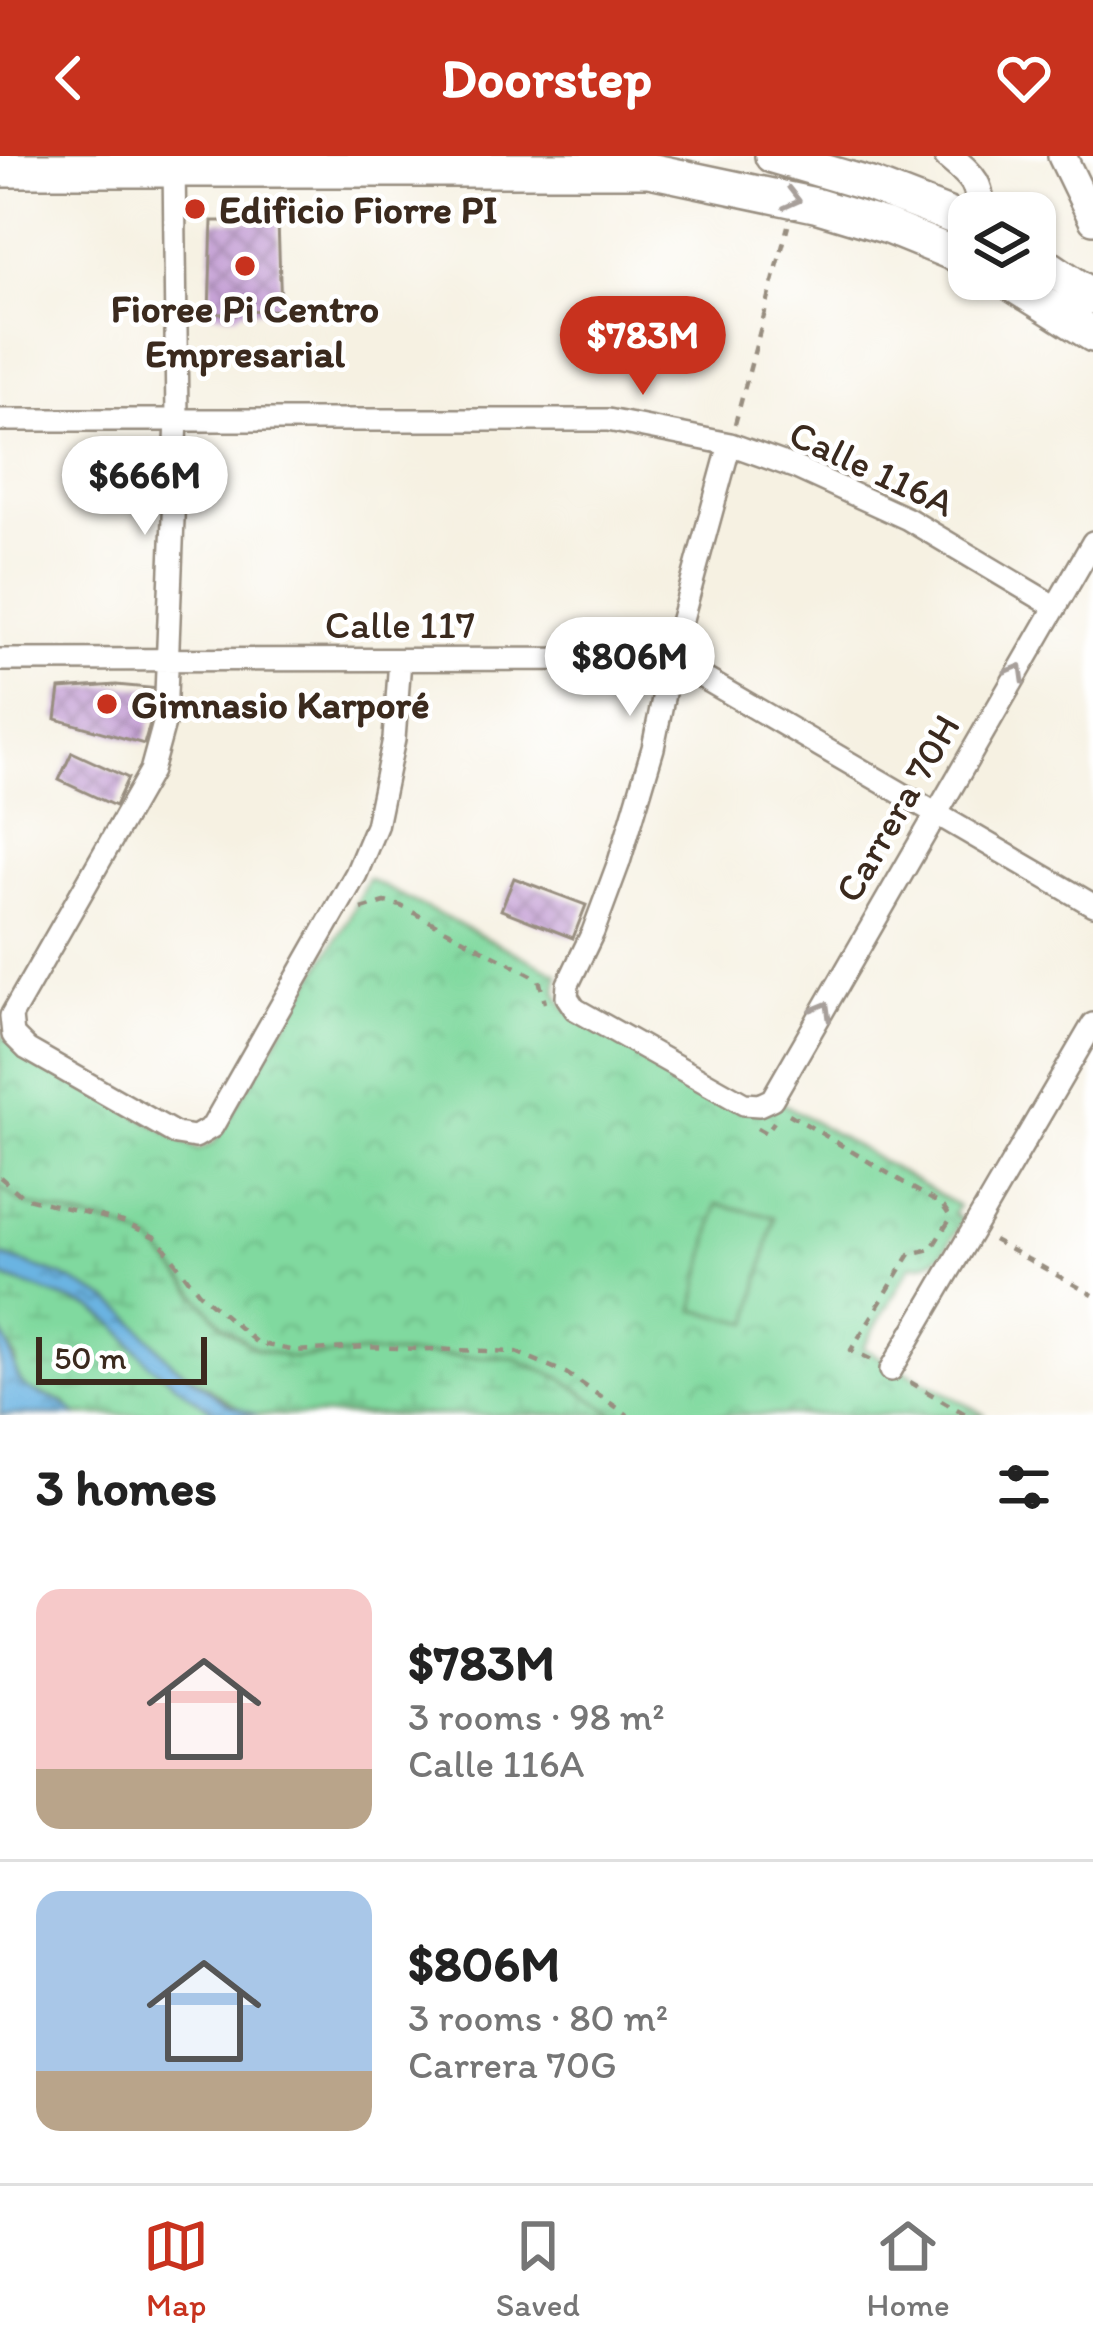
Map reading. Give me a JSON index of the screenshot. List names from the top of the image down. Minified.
{"streets":{"street":["Calle 116A","Calle 117","Carrera 70H"]},"crossings":[["Calle 116A","Carrera 70H"]],"one_way":["Carrera 70H"],"places":["Edificio Fiorre PI","Fioree Pi Centro Empresarial","Gimnasio Karporé"],"scale_bar":"50 m","page":{"header":"Doorstep","price":["$783M","$666M","$806M"],"scale":"50 m","heading":"3 homes","list":[{"name":"$783M","note":"3 rooms · 98 m² · Calle 116A"},{"name":"$806M","note":"3 rooms · 80 m² · Carrera 70G"}],"tabs":["Map","Saved","Home"]}}
